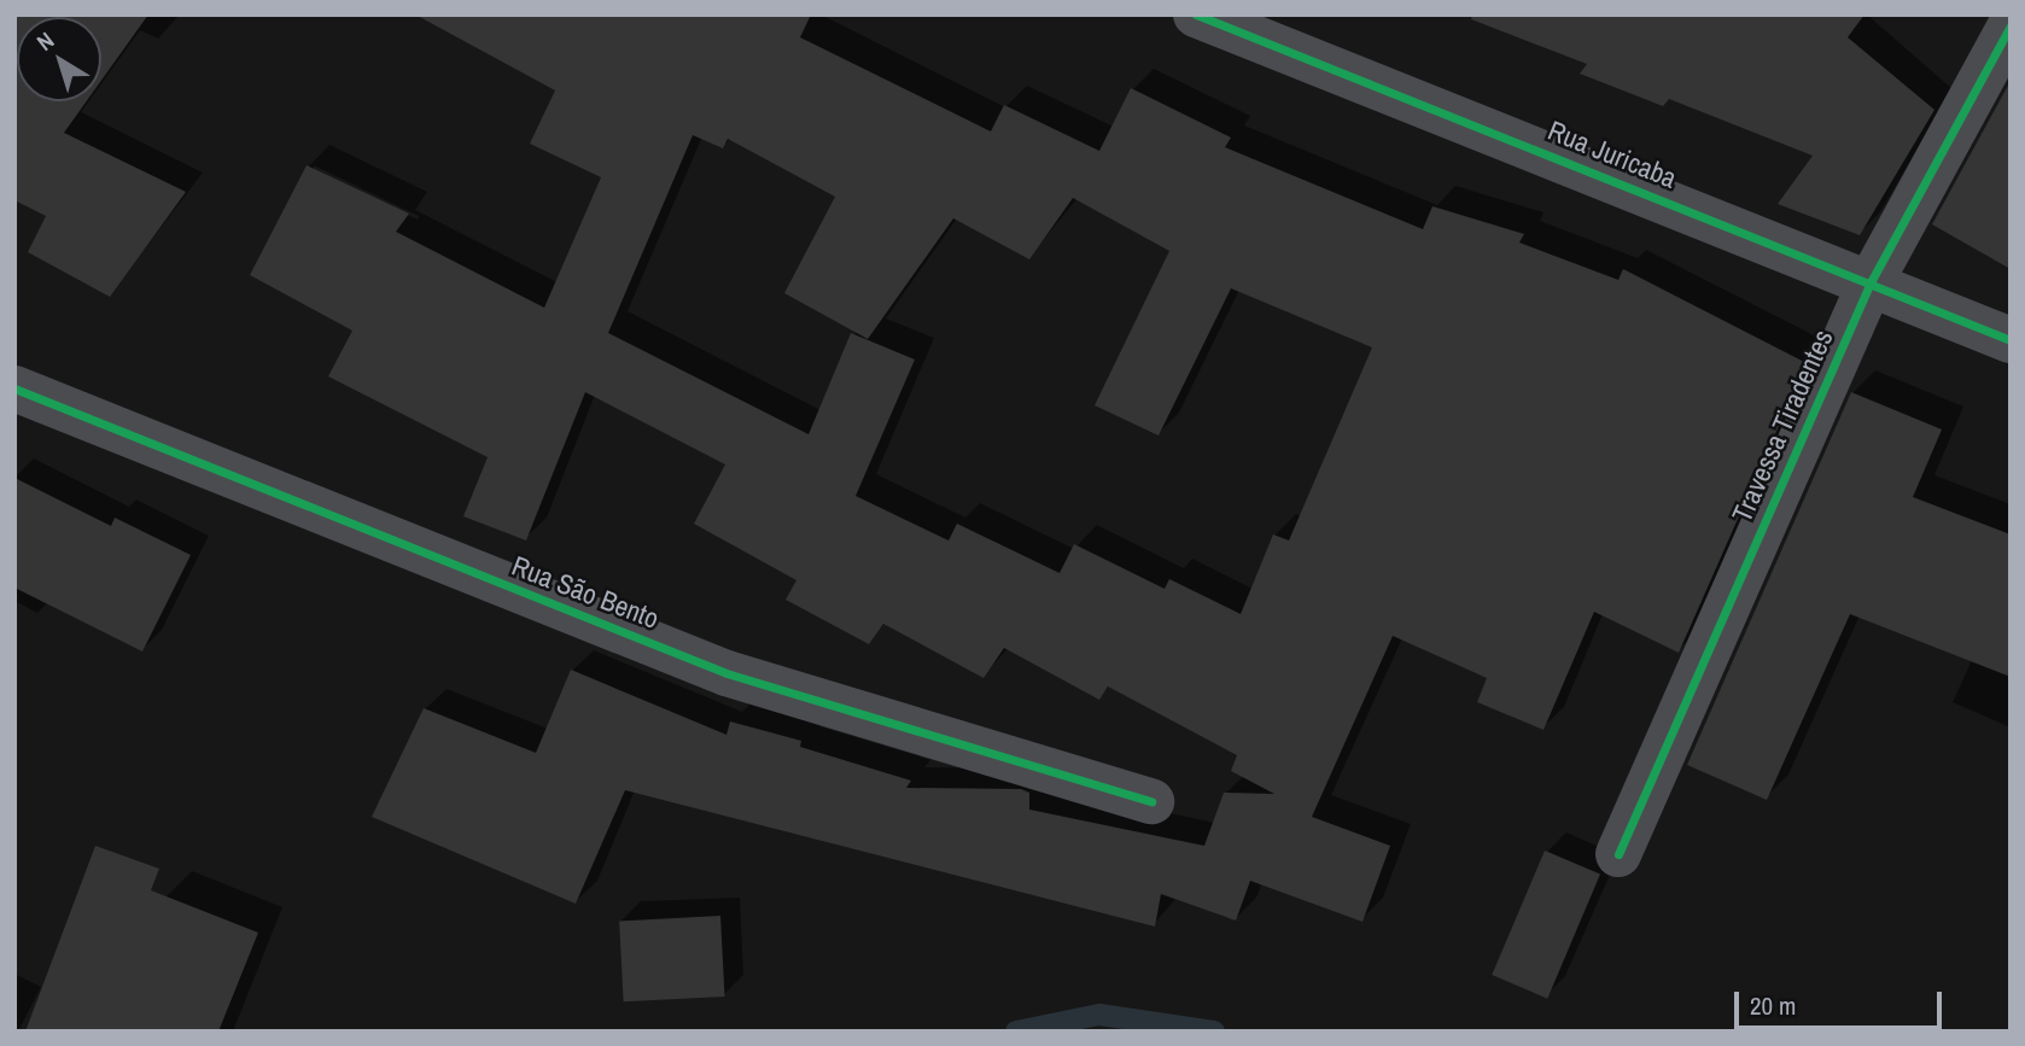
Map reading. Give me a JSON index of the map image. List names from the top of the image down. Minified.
{"streets":{"street":["Rua Juricaba","Travessa Tiradentes","Rua São Bento"]},"crossings":[["Rua Juricaba","Travessa Tiradentes"]],"scale_bar":"20 m","north":"top left"}
